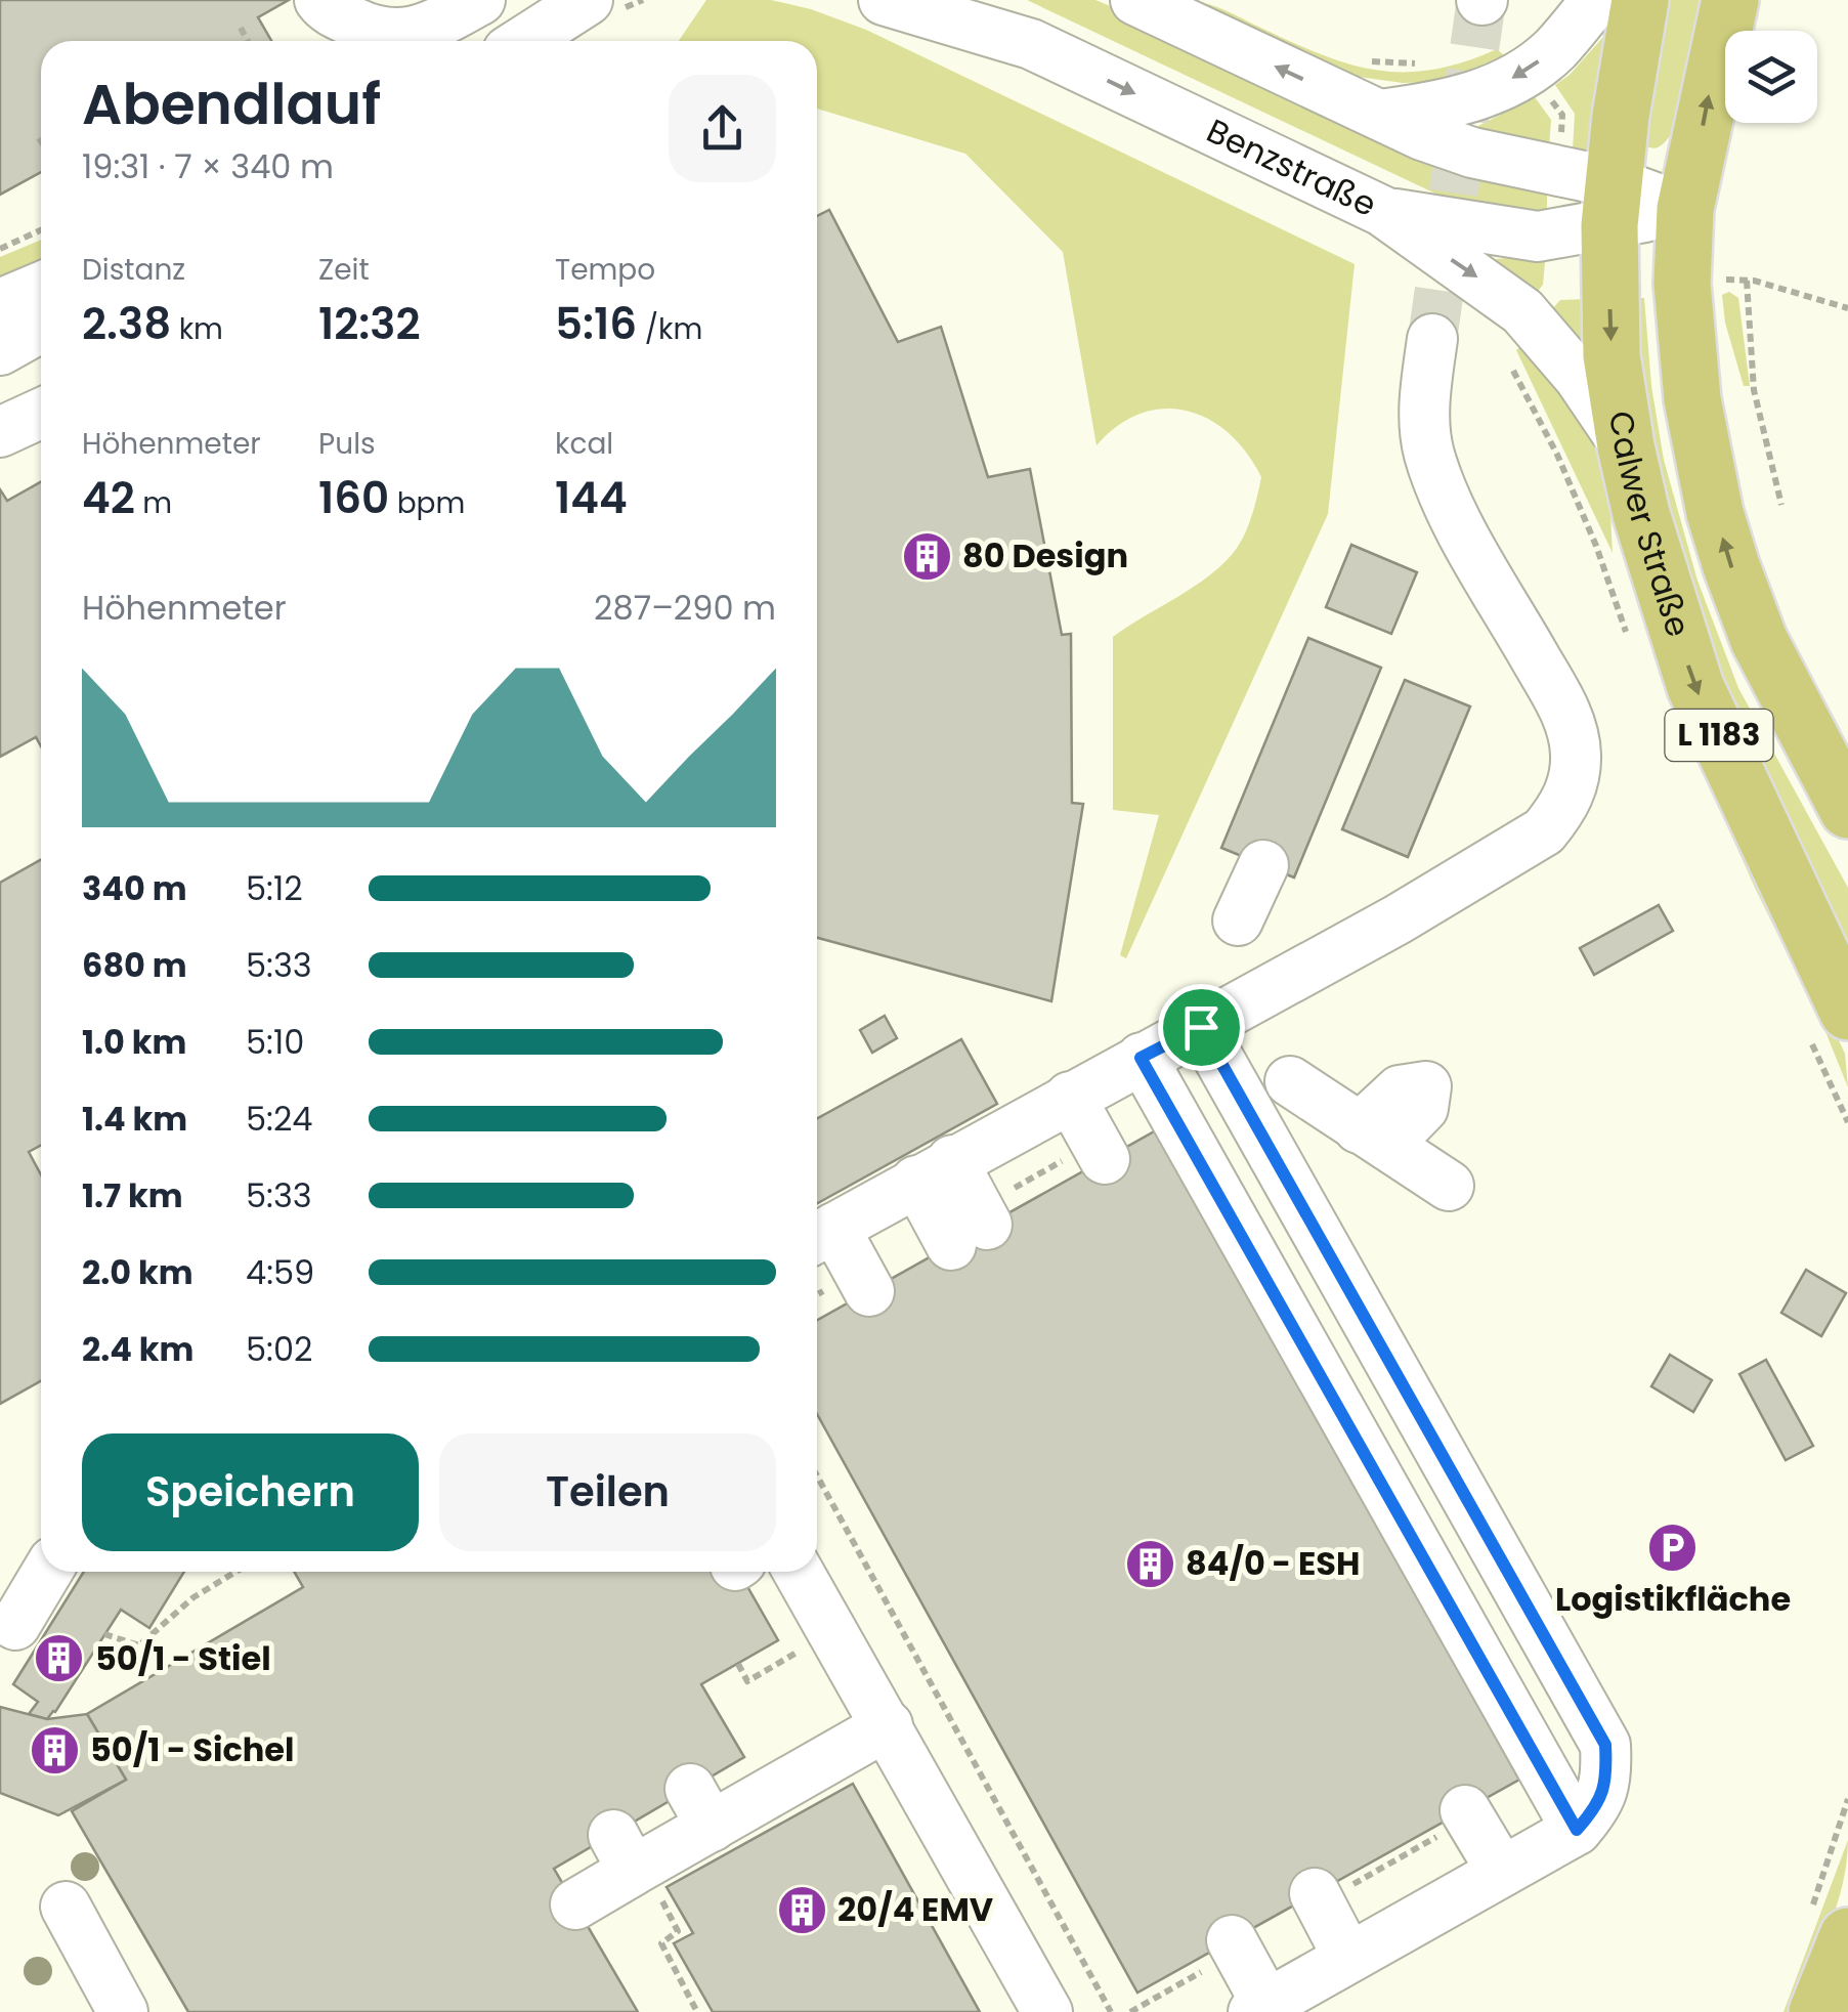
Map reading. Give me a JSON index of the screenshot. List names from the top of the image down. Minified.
{"streets":{"main road":["Calwer Straße","L 1183"],"street":["Benzstraße"]},"crossings":[["Benzstraße","Calwer Straße"]],"places":{"building":["80 Design","84/0 - ESH","50/1 - Stiel","50/1 - Sichel","20/4 EMV"],"parking":["Logistikfläche"]},"page":{"heading":["Abendlauf","19:31 · 7 × 340 m"],"stats":[["Distanz","2.38 km"],["Zeit","12:32"],["Tempo","5:16 /km"],["Höhenmeter","42 m"],["Puls","160 bpm"],["kcal","144"]],"chart":["Höhenmeter","287–290 m"],"list":[{"name":"340 m","note":"5:12"},{"name":"680 m","note":"5:33"},{"name":"1.0 km","note":"5:10"},{"name":"1.4 km","note":"5:24"},{"name":"1.7 km","note":"5:33"},{"name":"2.0 km","note":"4:59"},{"name":"2.4 km","note":"5:02"}],"buttons":["Speichern","Teilen"]}}
